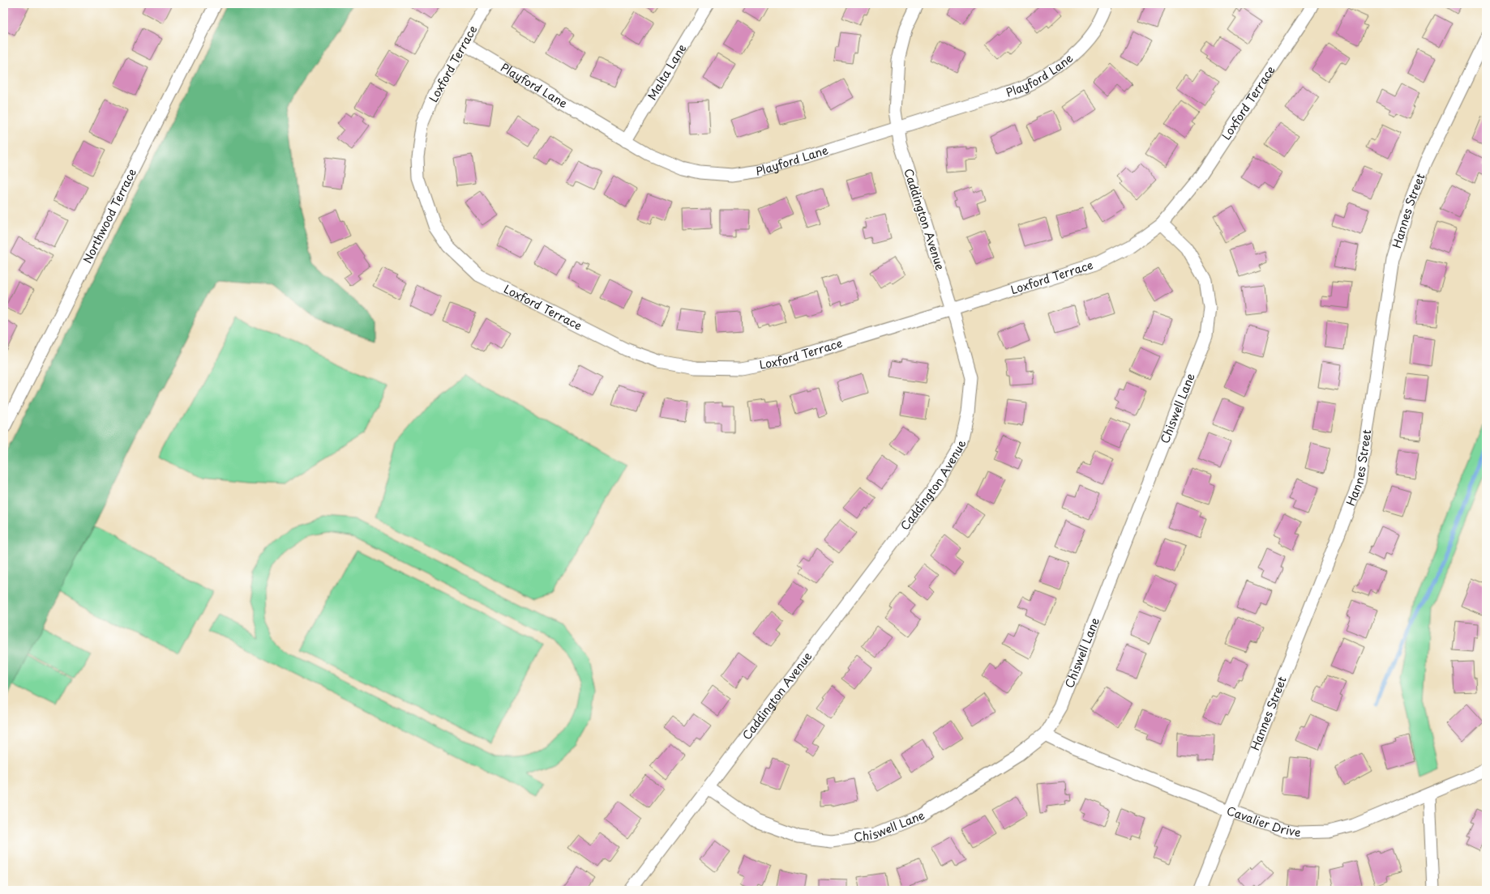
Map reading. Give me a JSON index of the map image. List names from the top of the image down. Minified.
{"streets":{"street":["Loxford Terrace","Malta Lane","Playford Lane","Hannes Street","Northwood Terrace","Caddington Avenue","Chiswell Lane","Cavalier Drive"]},"crossings":[["Loxford Terrace","Playford Lane"],["Loxford Terrace","Caddington Avenue"],["Loxford Terrace","Chiswell Lane"],["Malta Lane","Playford Lane"],["Playford Lane","Caddington Avenue"],["Hannes Street","Cavalier Drive"],["Caddington Avenue","Chiswell Lane"],["Chiswell Lane","Cavalier Drive"]]}
